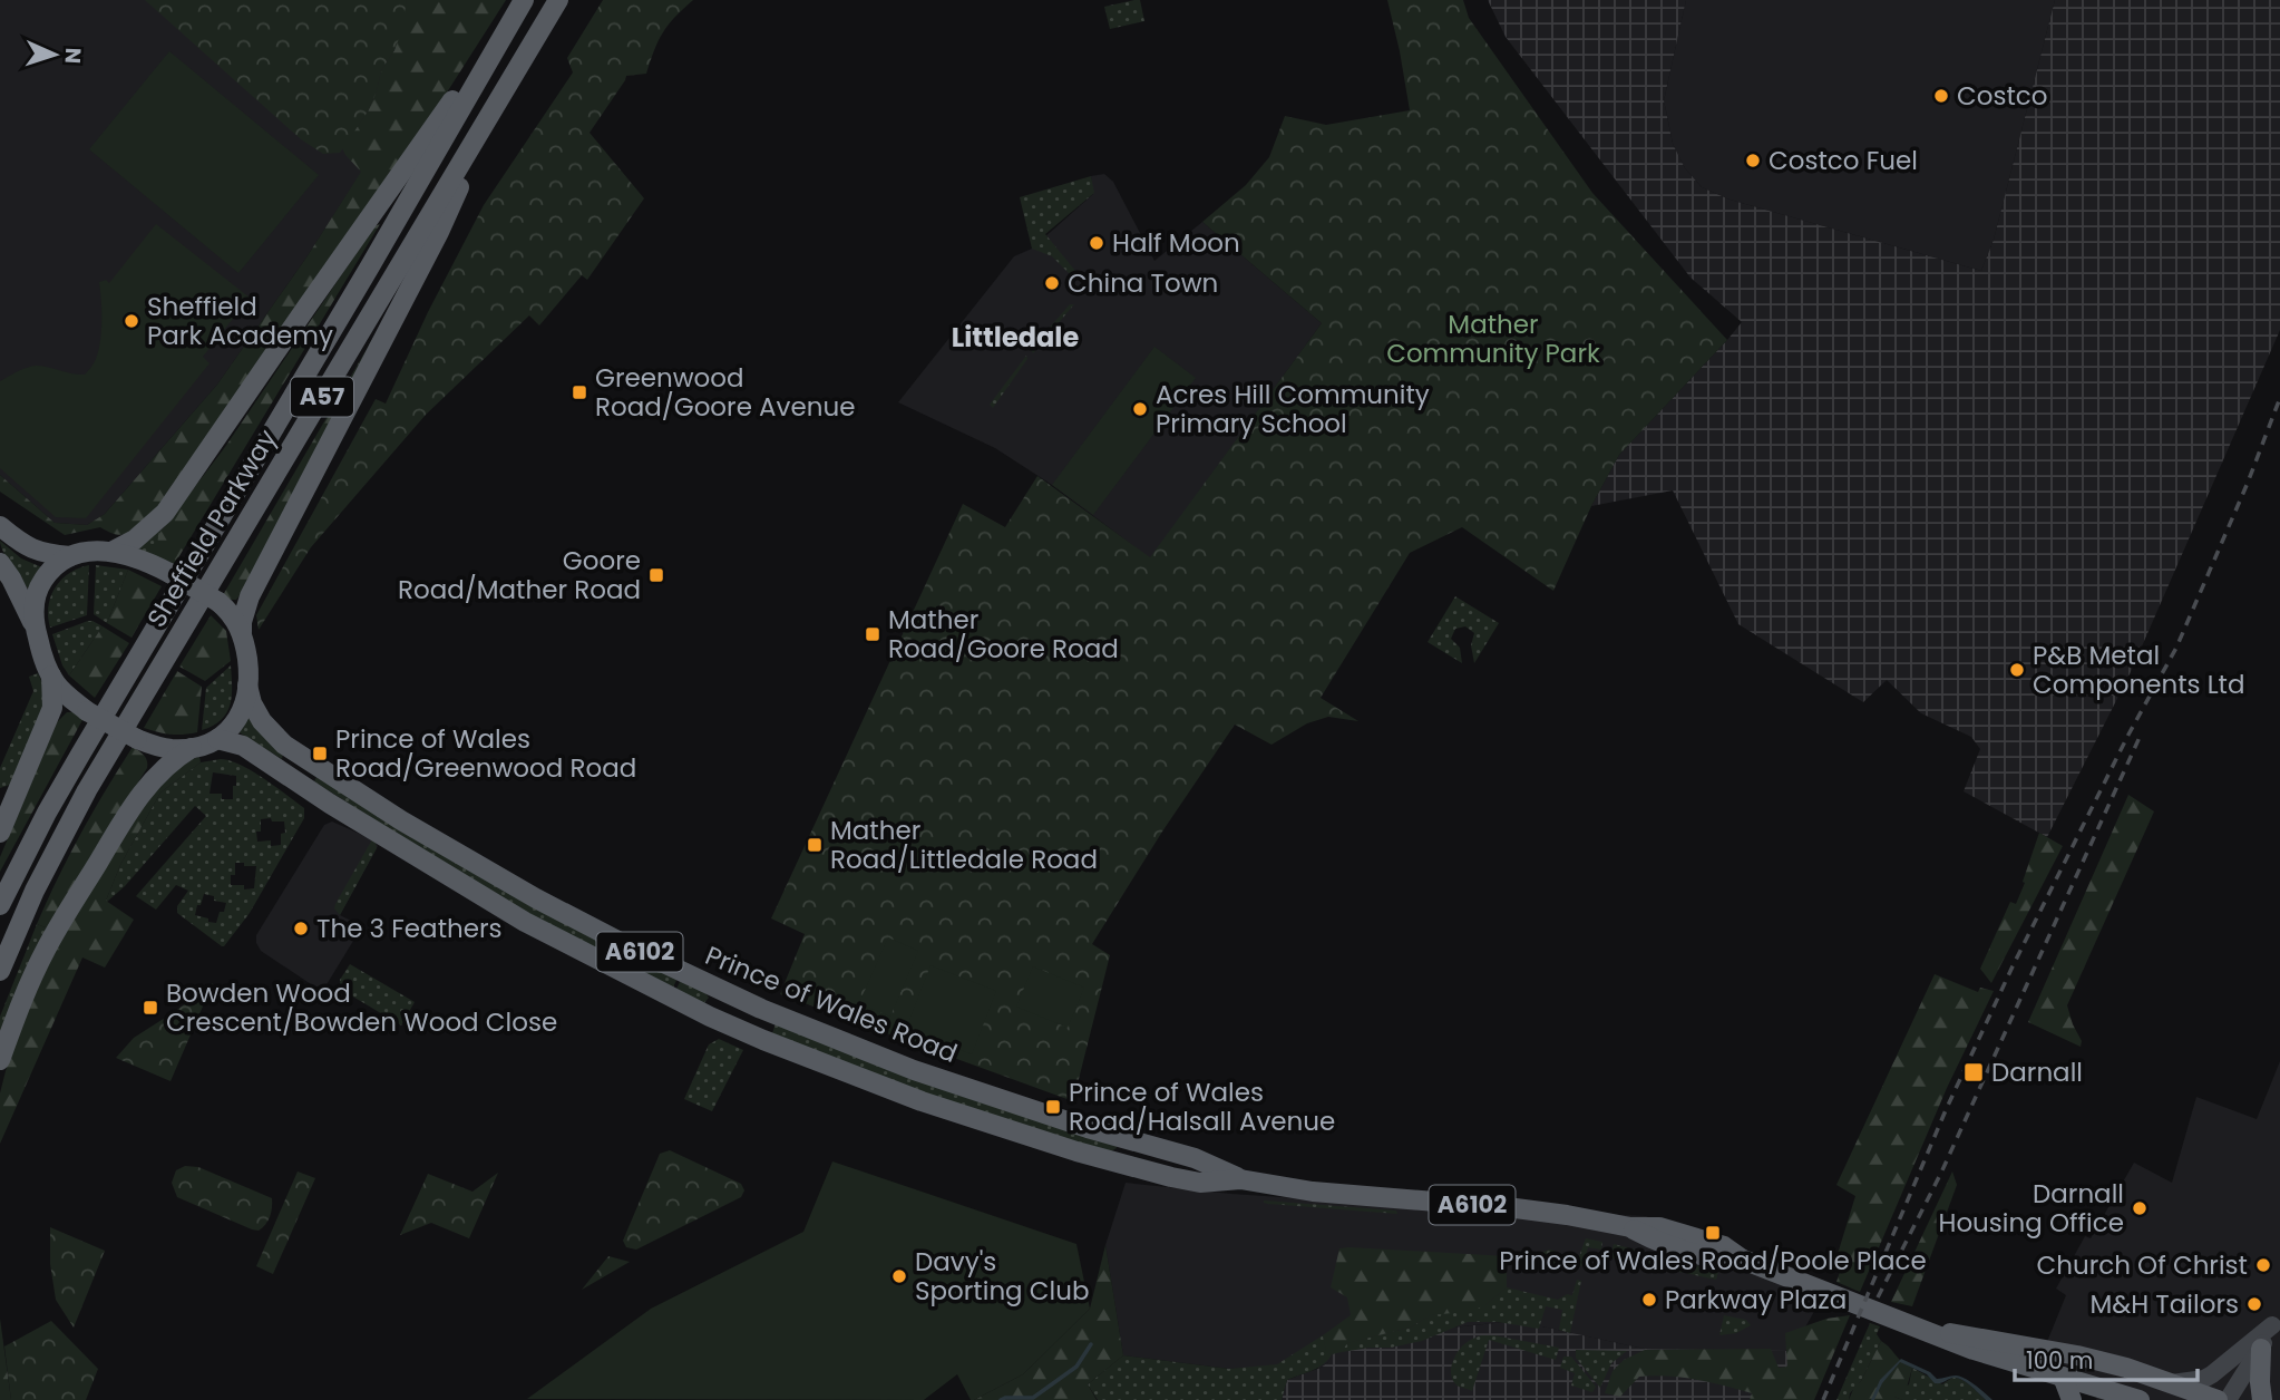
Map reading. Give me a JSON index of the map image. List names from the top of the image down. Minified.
{"streets":{"highway":["A57","Sheffield Parkway","A6102","Prince of Wales Road"]},"crossings":[["A6102","Prince of Wales Road"]],"districts":["Littledale"],"parks":["Mather Community Park"],"places":{"other":["Costco","Costco Fuel","Half Moon","China Town","Sheffield Park Academy","Acres Hill Community Primary School","P&B Metal Components Ltd","The 3 Feathers","Darnall Housing Office","Church Of Christ","Davy's Sporting Club","Parkway Plaza","M&H Tailors"],"transit":["Greenwood Road/Goore Avenue","Goore Road/Mather Road","Mather Road/Goore Road","Prince of Wales Road/Greenwood Road","Mather Road/Littledale Road","Bowden Wood Crescent/Bowden Wood Close","Darnall","Prince of Wales Road/Halsall Avenue","Prince of Wales Road/Poole Place"]},"scale_bar":"100 m","north":"right"}
